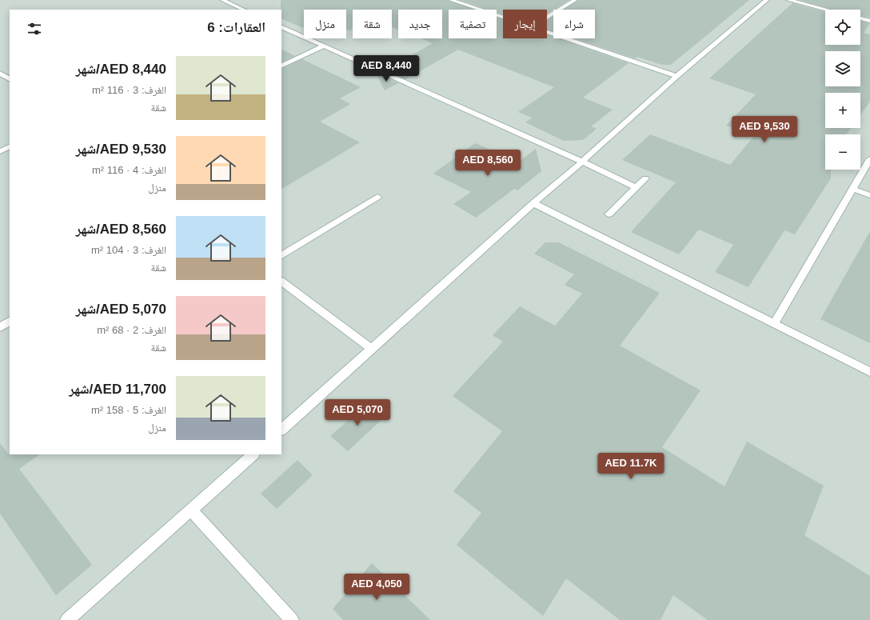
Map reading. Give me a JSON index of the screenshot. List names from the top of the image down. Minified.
{"page":{"map_buttons":["+","−"],"chip":["شراء","إيجار","تصفية","جديد","شقة","منزل"],"heading":"العقارات: 6","list":[{"name":"AED 8,440/شهر","note":"الغرف: 3 · 116 m² · شقة"},{"name":"AED 9,530/شهر","note":"الغرف: 4 · 116 m² · منزل"},{"name":"AED 8,560/شهر","note":"الغرف: 3 · 104 m² · شقة"},{"name":"AED 5,070/شهر","note":"الغرف: 2 · 68 m² · شقة"},{"name":"AED 11,700/شهر","note":"الغرف: 5 · 158 m² · منزل"}],"price":["AED 8,440","AED 9,530","AED 8,560","AED 5,070","AED 11.7K","AED 4,050"]}}
